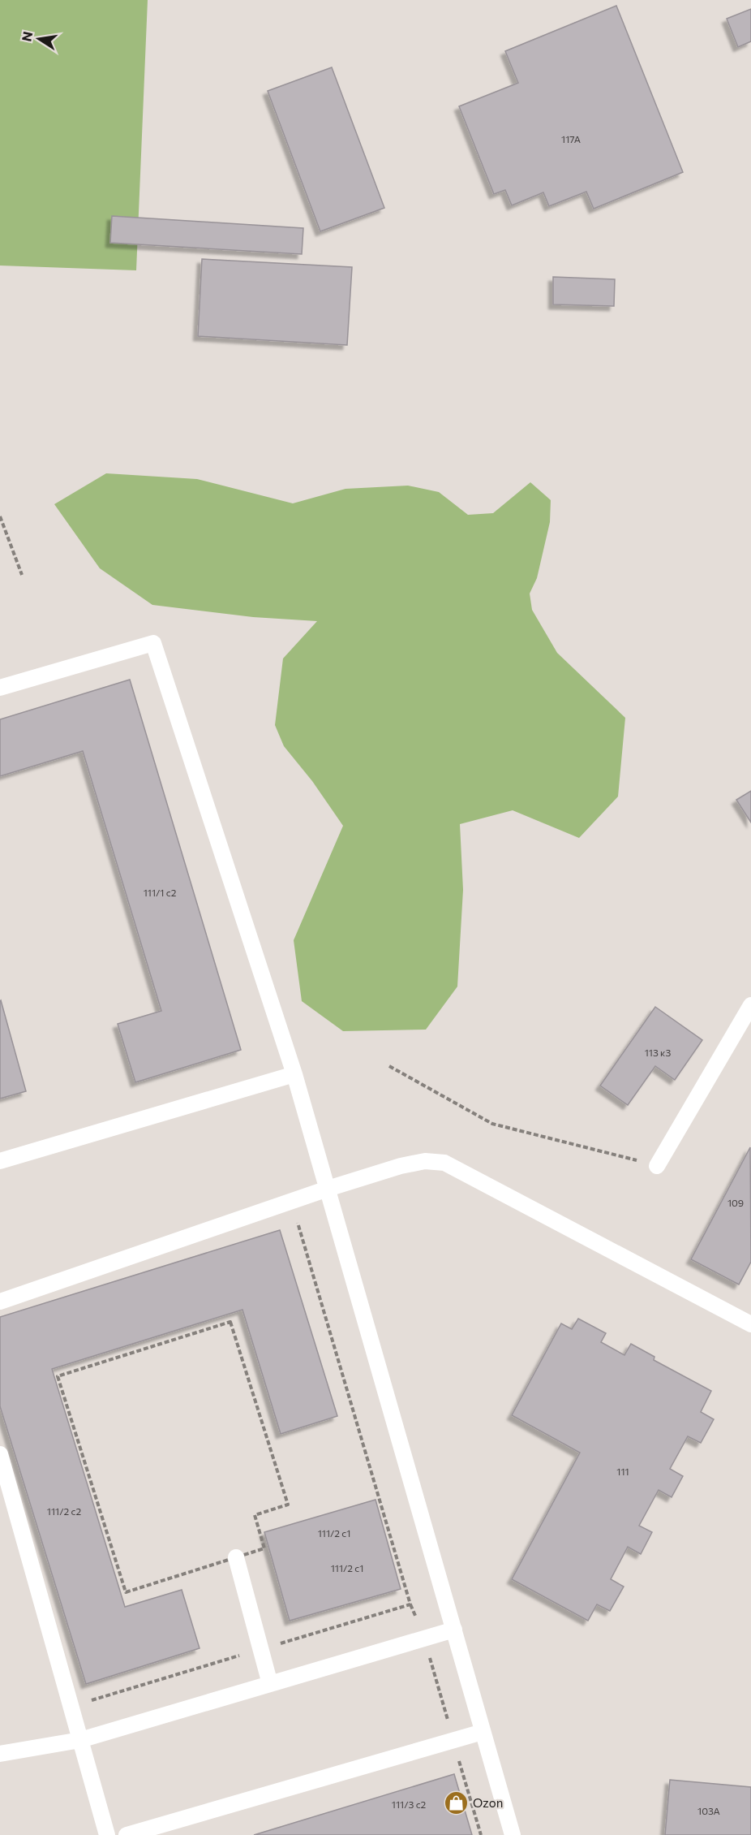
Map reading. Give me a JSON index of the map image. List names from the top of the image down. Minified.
{"places":{"shop":["Ozon"]},"house_numbers":["117А","111/1 с2","113 к3","109","111","111/2 с2","111/2 с1","111/2 с1","111/3 с2","103А"],"north":"left"}
